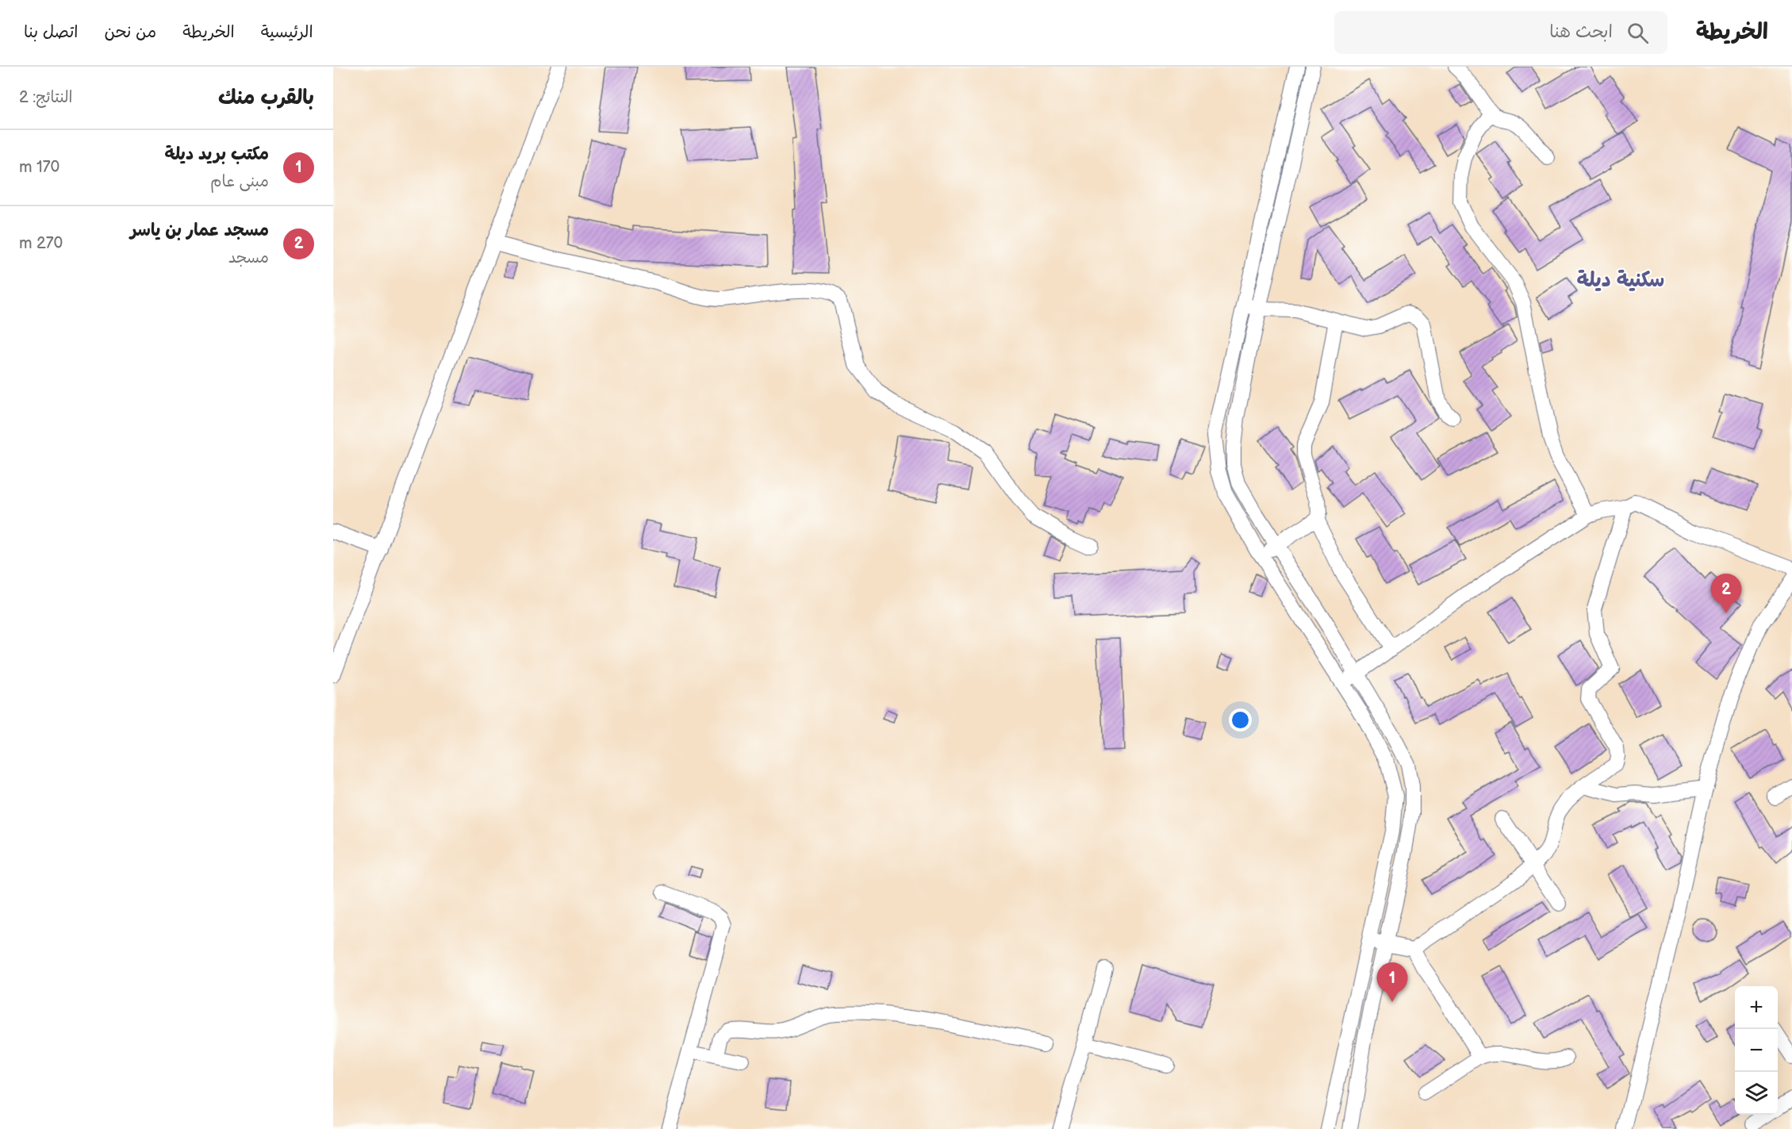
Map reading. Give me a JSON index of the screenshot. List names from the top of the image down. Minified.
{"districts":["سكنية ديلة"],"page":{"header":"الخريطة","search":"ابحث هنا","nav":["الرئيسية","الخريطة","من نحن","اتصل بنا"],"heading":["بالقرب منك","النتائج: 2"],"list":[{"mark":"1","name":"مكتب بريد ديلة","note":"مبنى عام","value":"170 m"},{"mark":"2","name":"مسجد عمار بن ياسر","note":"مسجد","value":"270 m"}],"pins":["2","1"],"map_buttons":["+","−"]}}
